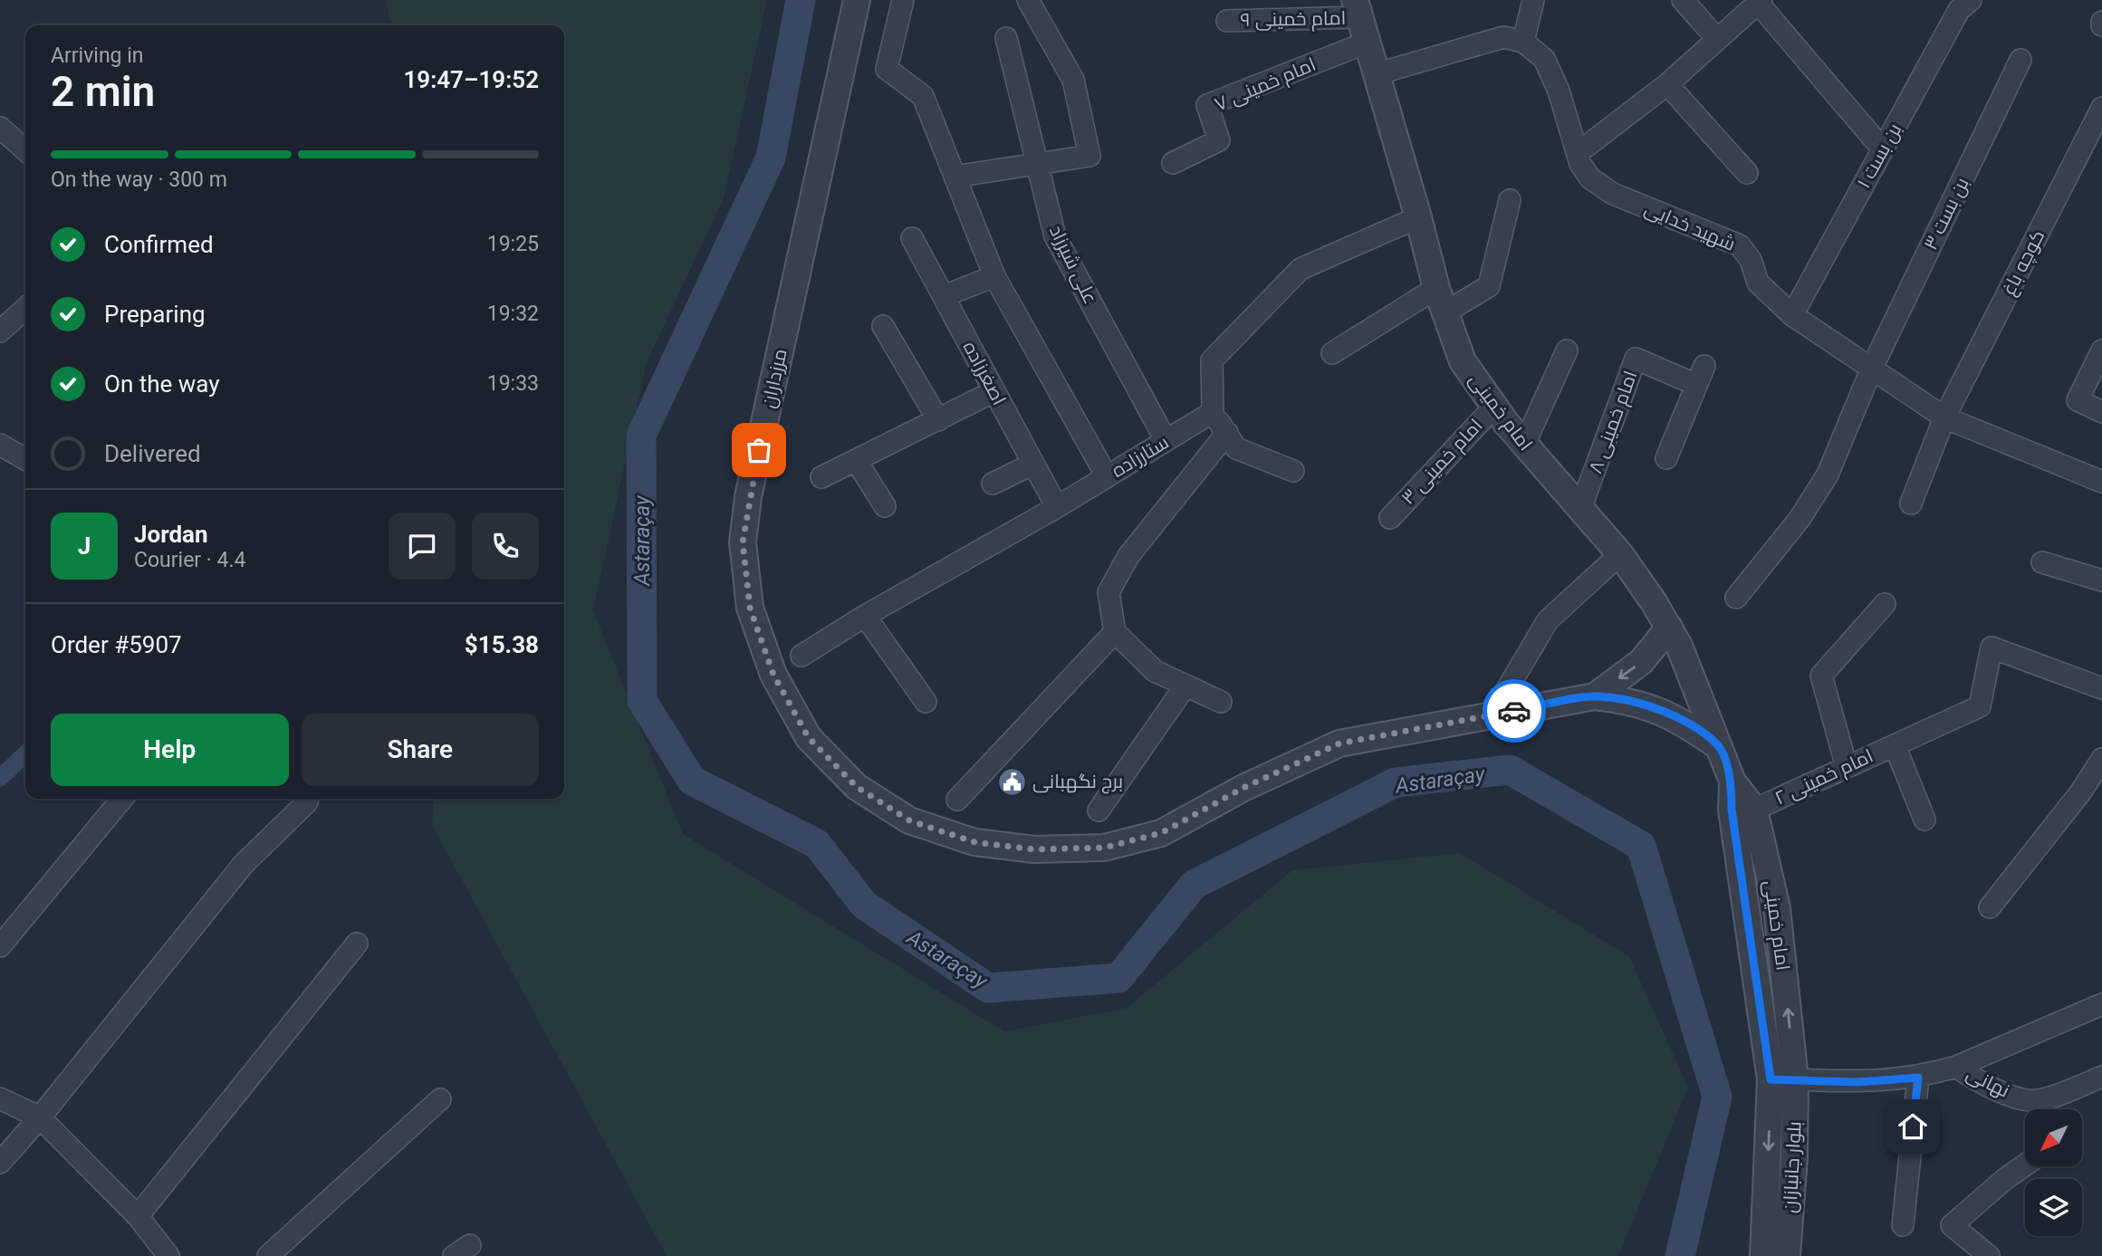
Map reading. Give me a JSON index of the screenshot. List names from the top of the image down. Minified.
{"streets":{"street":["امام خمینی ۹","امام خمینی ۷","بن بست ۱","بن بست ۳","شهید خدایی","کوچه باغ","علی شیرزاد","اصغرزاده","مرزداران","امام خمینی","امام خمینی ۸","ستارزاده","امام خمینی ۳","امام خمینی ۲","نهانی","بلوار جانبازان"]},"crossings":[["امام خمینی ۹","امام خمینی"],["امام خمینی ۷","امام خمینی"],["بن بست ۱","شهید خدایی"],["بن بست ۳","شهید خدایی"],["شهید خدایی","کوچه باغ"],["علی شیرزاد","ستارزاده"],["اصغرزاده","ستارزاده"],["مرزداران","امام خمینی"],["امام خمینی","امام خمینی ۸"],["امام خمینی","امام خمینی ۳"],["امام خمینی","امام خمینی ۲"],["امام خمینی","نهانی"],["امام خمینی","بلوار جانبازان"],["نهانی","بلوار جانبازان"]],"water":["Astaraçay"],"places":{"public building":["برج نگهبانی"]},"north":"bottom left","page":{"heading":["2 min","Arriving in","19:47–19:52"],"panel":["Jordan","Courier · 4.4","Order #5907","$15.38"],"bar":"On the way · 300 m","list":[["Confirmed","19:25"],["Preparing","19:32"],["On the way","19:33"],"Delivered"],"round":"J","buttons":["Help","Share"]}}
